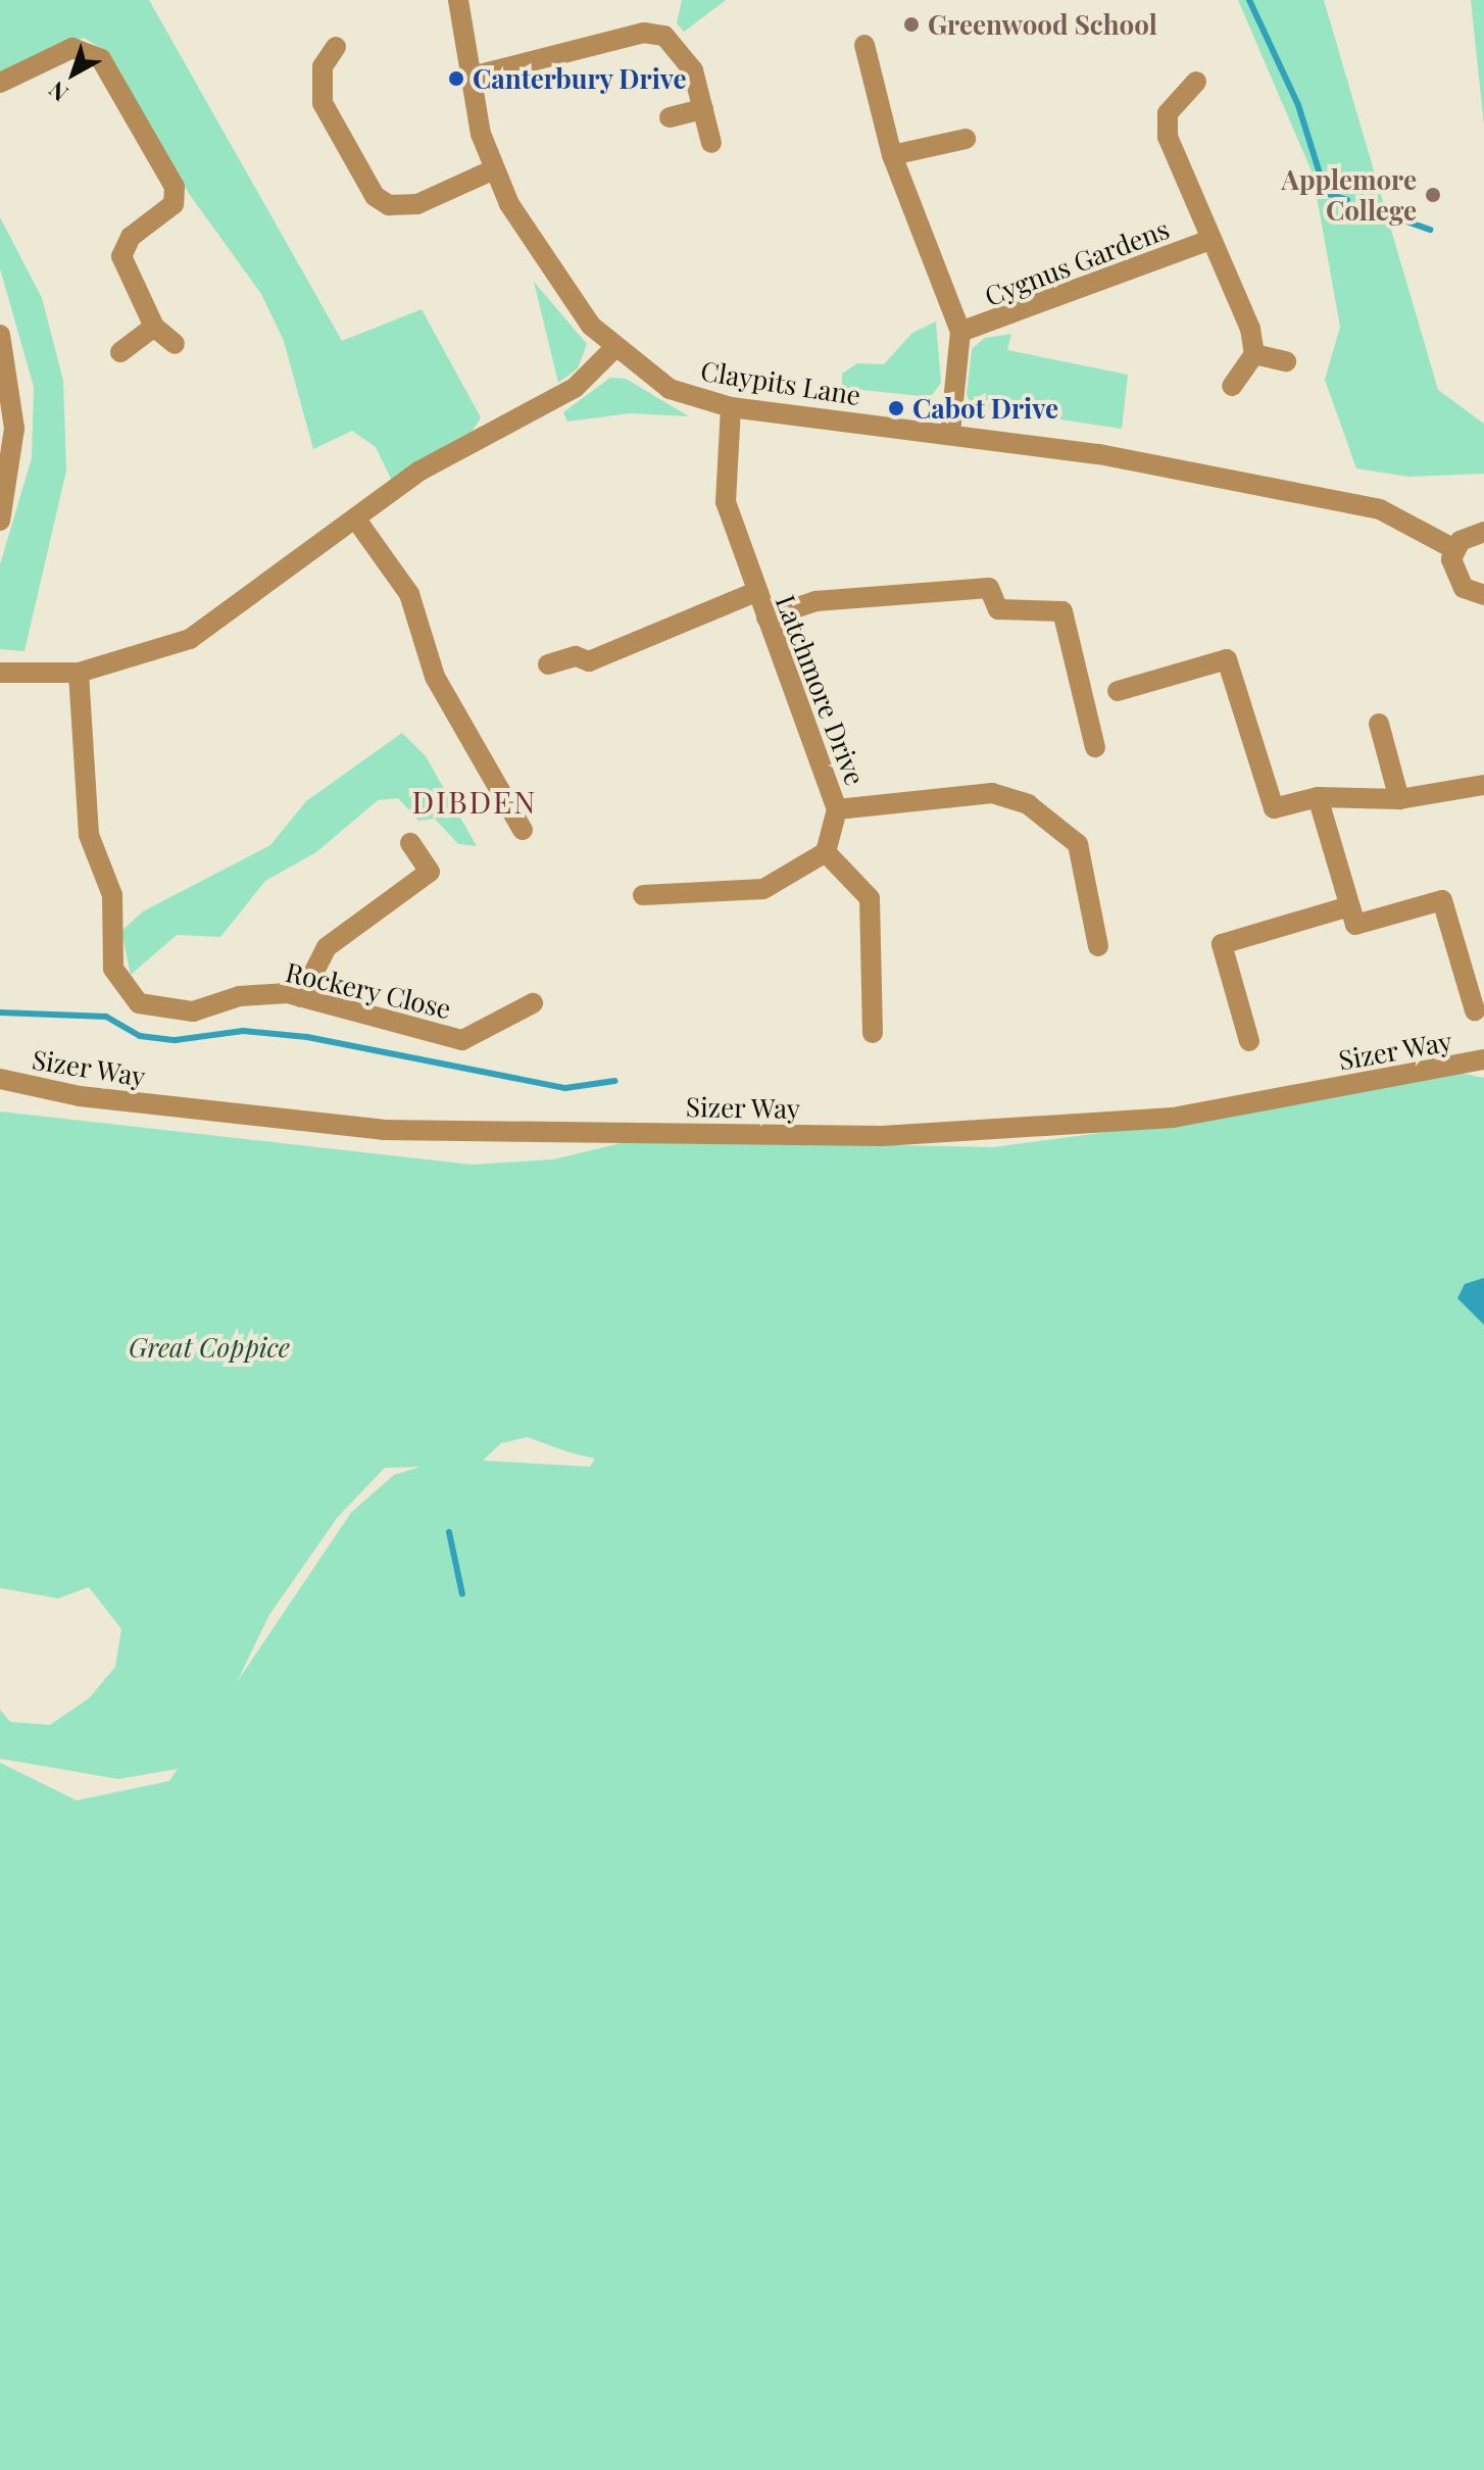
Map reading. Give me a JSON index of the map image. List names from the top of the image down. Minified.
{"streets":{"street":["Cygnus Gardens","Claypits Lane","Latchmore Drive","Rockery Close","Sizer Way"]},"crossings":[["Claypits Lane","Latchmore Drive"]],"districts":["DIBDEN"],"parks":["Great Coppice"],"places":["Greenwood School","Canterbury Drive","Applemore College","Cabot Drive"],"north":"bottom left"}
